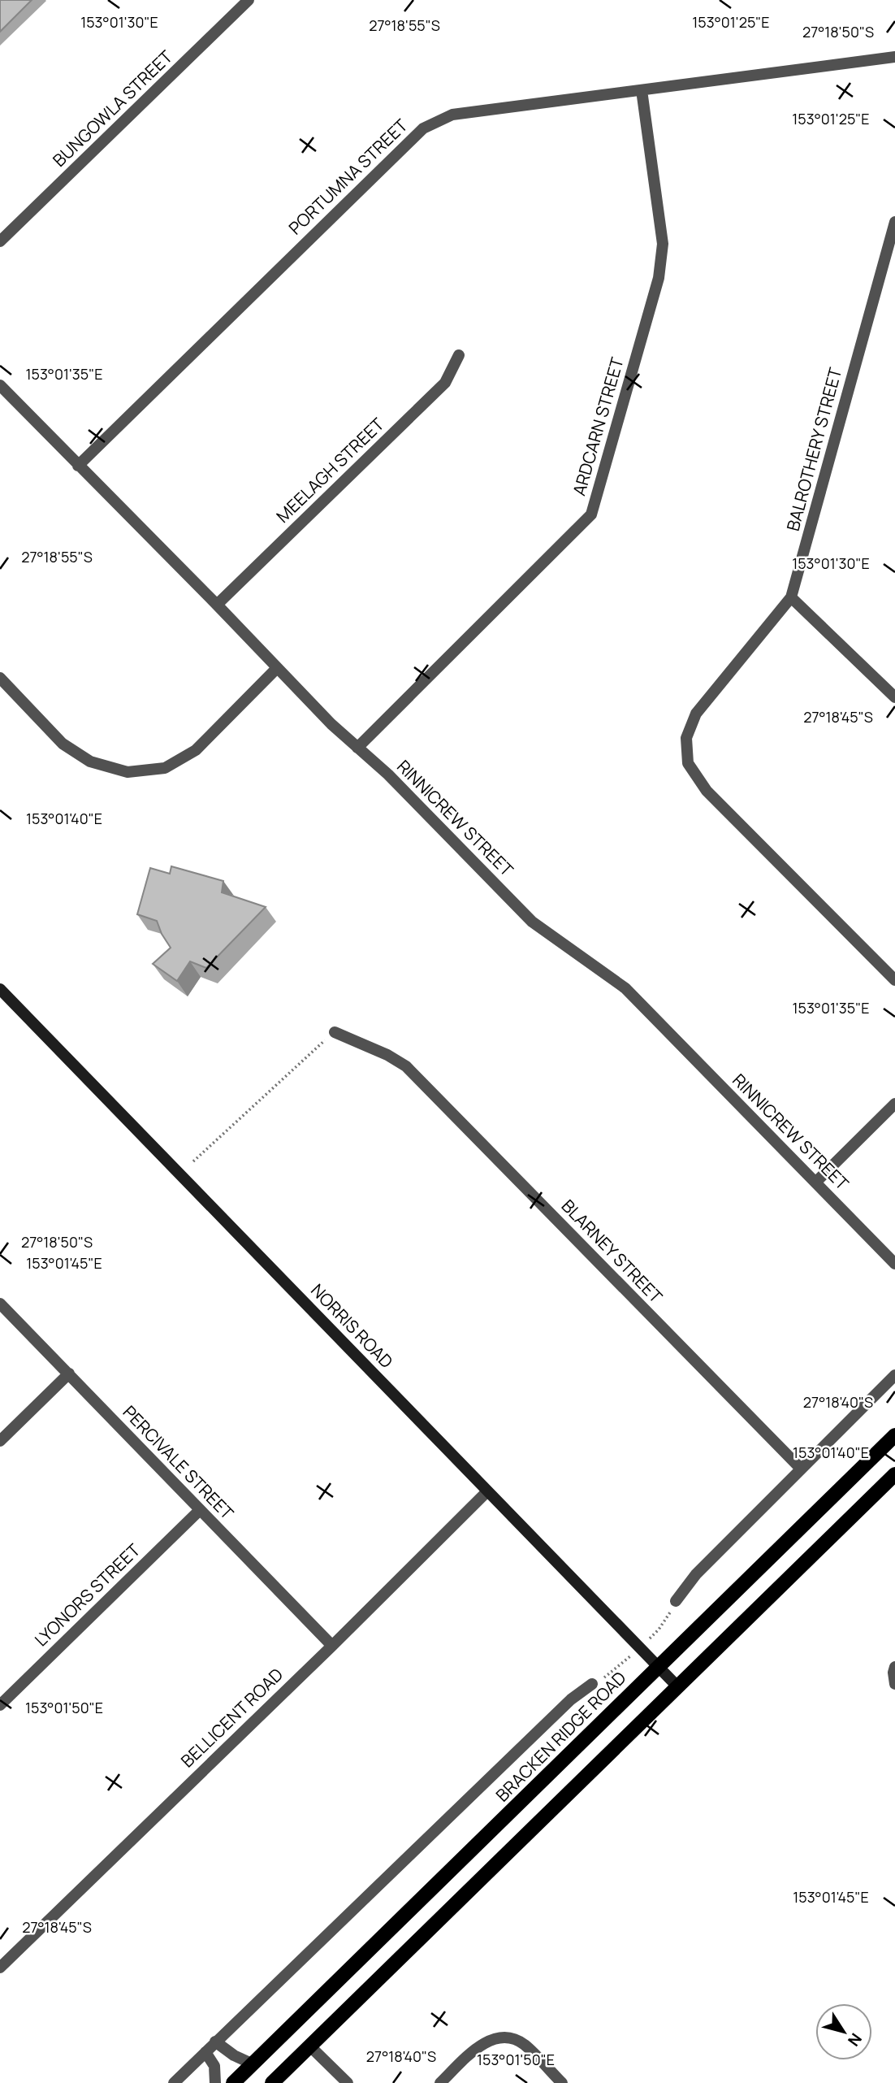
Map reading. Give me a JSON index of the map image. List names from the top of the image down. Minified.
{"streets":{"main road":["NORRIS ROAD","BRACKEN RIDGE ROAD"],"street":["BUNGOWLA STREET","PORTUMNA STREET","ARDCARN STREET","BALROTHERY STREET","MEELAGH STREET","RINNICREW STREET","BLARNEY STREET","PERCIVALE STREET","LYONORS STREET","BELLICENT ROAD"]},"crossings":[["PORTUMNA STREET","ARDCARN STREET"],["PORTUMNA STREET","RINNICREW STREET"],["ARDCARN STREET","RINNICREW STREET"],["MEELAGH STREET","RINNICREW STREET"],["NORRIS ROAD","BELLICENT ROAD"],["NORRIS ROAD","BRACKEN RIDGE ROAD"],["PERCIVALE STREET","LYONORS STREET"],["PERCIVALE STREET","BELLICENT ROAD"]],"north":"bottom right","coordinates":["153°01'25\"E","153°01'30\"E","27°18'55\"S","27°18'50\"S","153°01'35\"E","27°18'45\"S","153°01'40\"E","153°01'45\"E","27°18'40\"S","153°01'50\"E"]}
